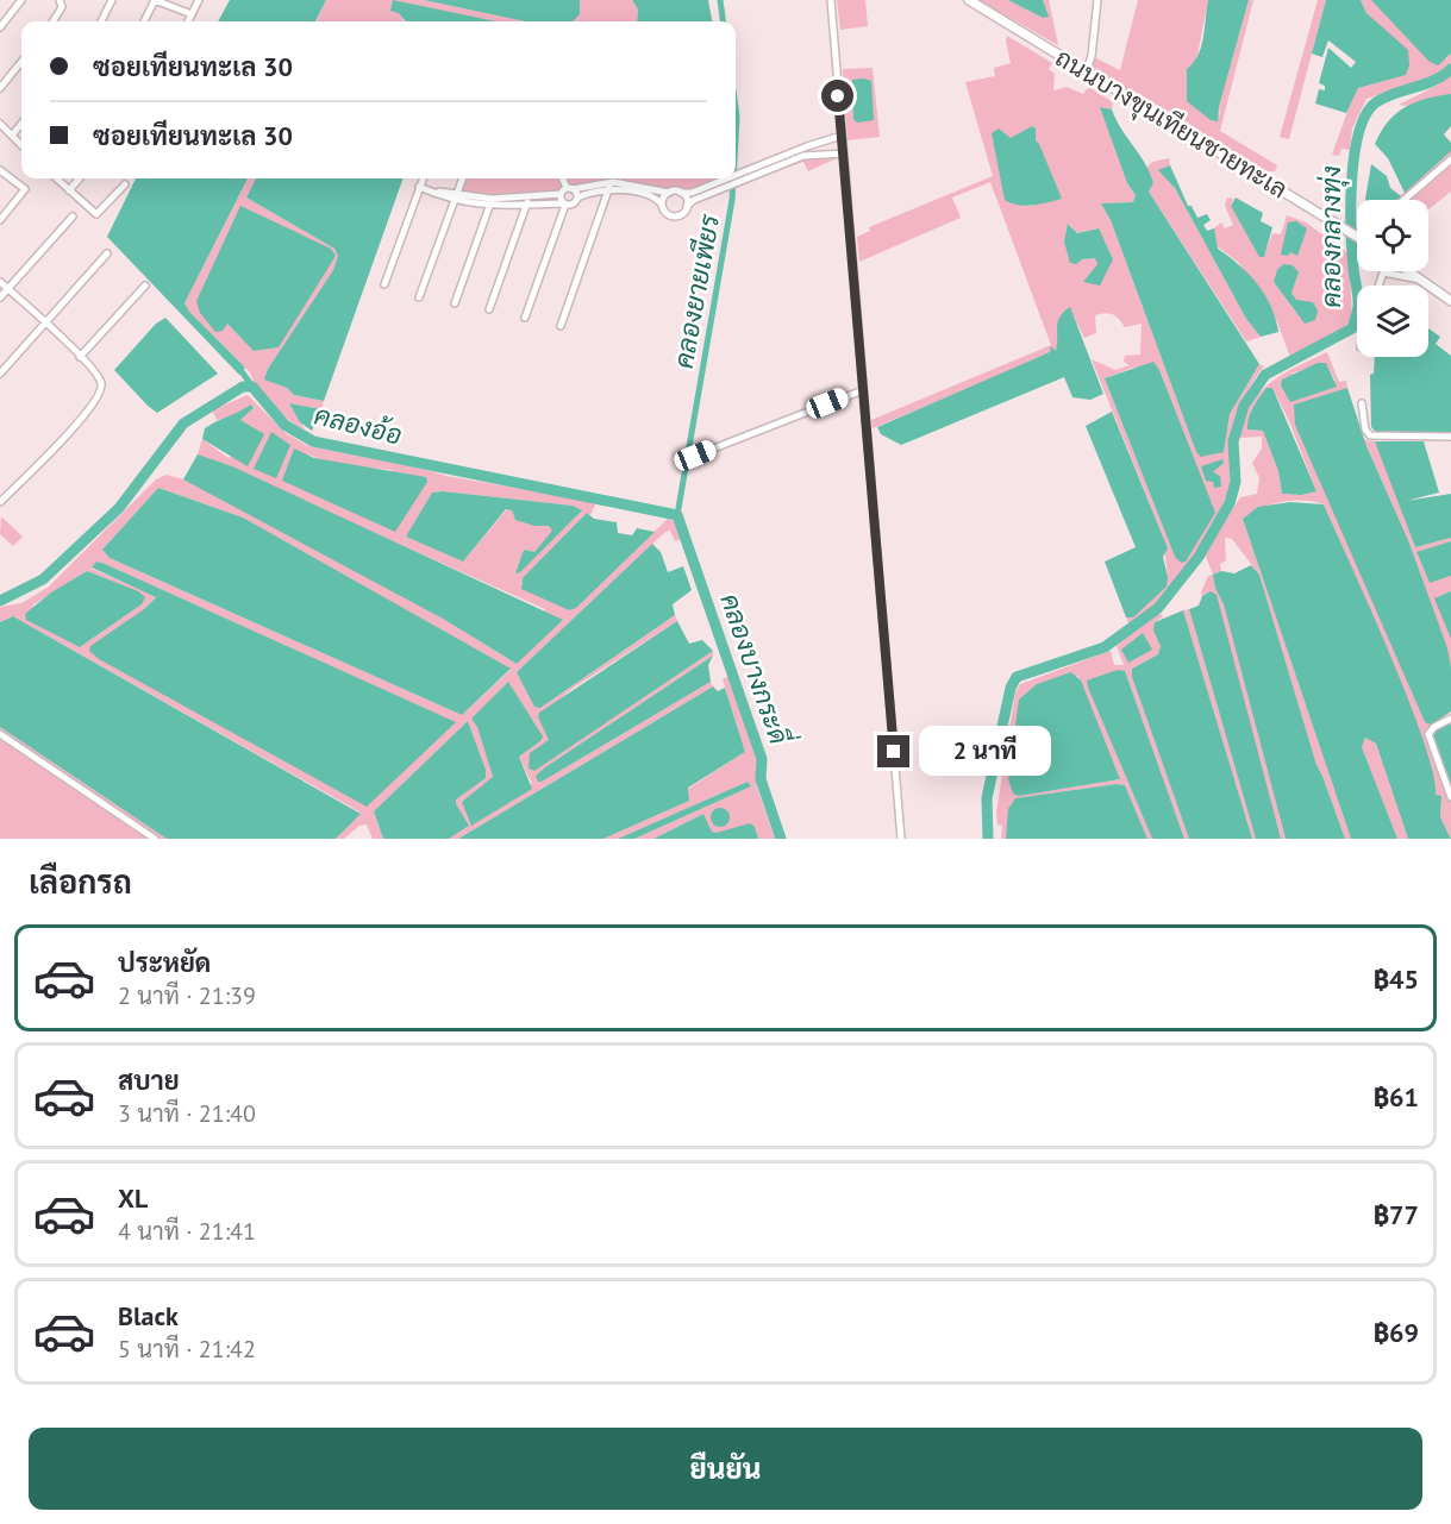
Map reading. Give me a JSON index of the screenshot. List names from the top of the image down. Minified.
{"streets":{"main road":["ถนนบางขุนเทียนชายทะเล"]},"water":["คลองกลางทุ่ง","คลองยายเพียร","คลองอ้อ","คลองบางกระดี่"],"page":{"banner":["ซอยเทียนทะเล 30","ซอยเทียนทะเล 30"],"bubble":"2 นาที","heading":"เลือกรถ","list":[{"name":"ประหยัด","note":"2 นาที · 21:39","value":"฿45"},{"name":"สบาย","note":"3 นาที · 21:40","value":"฿61"},{"name":"XL","note":"4 นาที · 21:41","value":"฿77"},{"name":"Black","note":"5 นาที · 21:42","value":"฿69"}],"buttons":"ยืนยัน"}}
